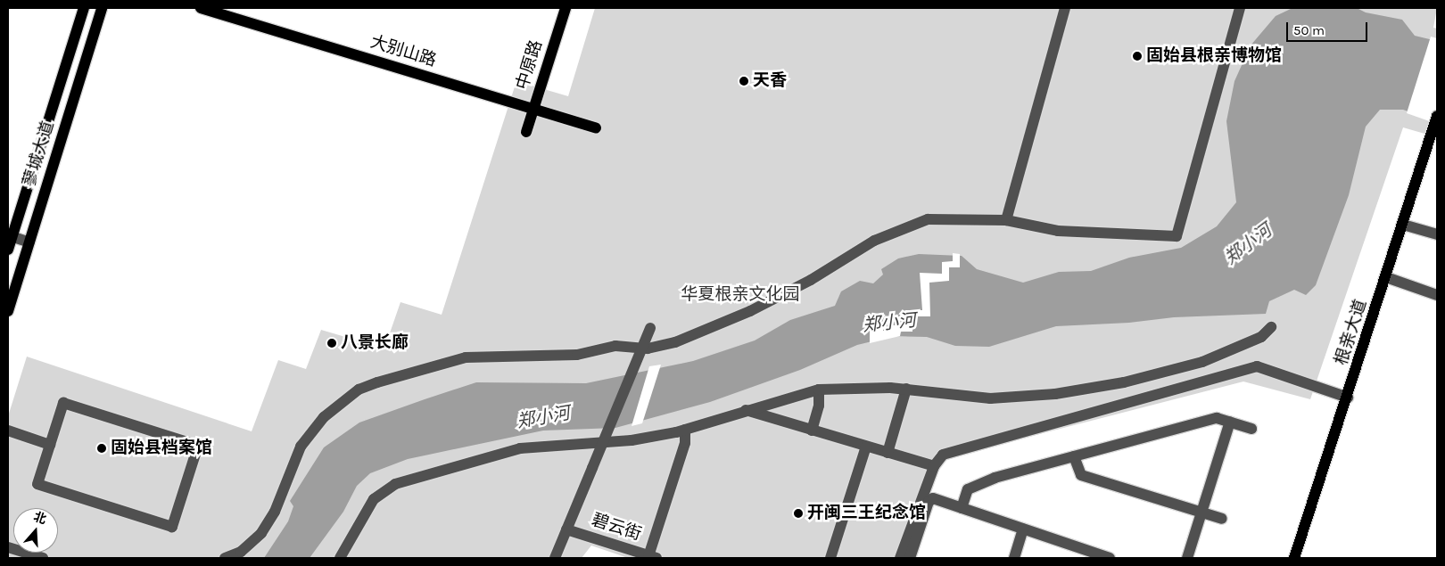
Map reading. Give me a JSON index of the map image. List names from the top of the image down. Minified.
{"streets":{"main road":["大别山路","中原路","蓼城大道","根亲大道"],"street":["碧云街"]},"crossings":[["大别山路","中原路"]],"water":["郑小河"],"parks":["华夏根亲文化园"],"places":["固始县根亲博物馆","天香","八景长廊","固始县档案馆","开闽三王纪念馆"],"scale_bar":"50 m","north":"top"}
